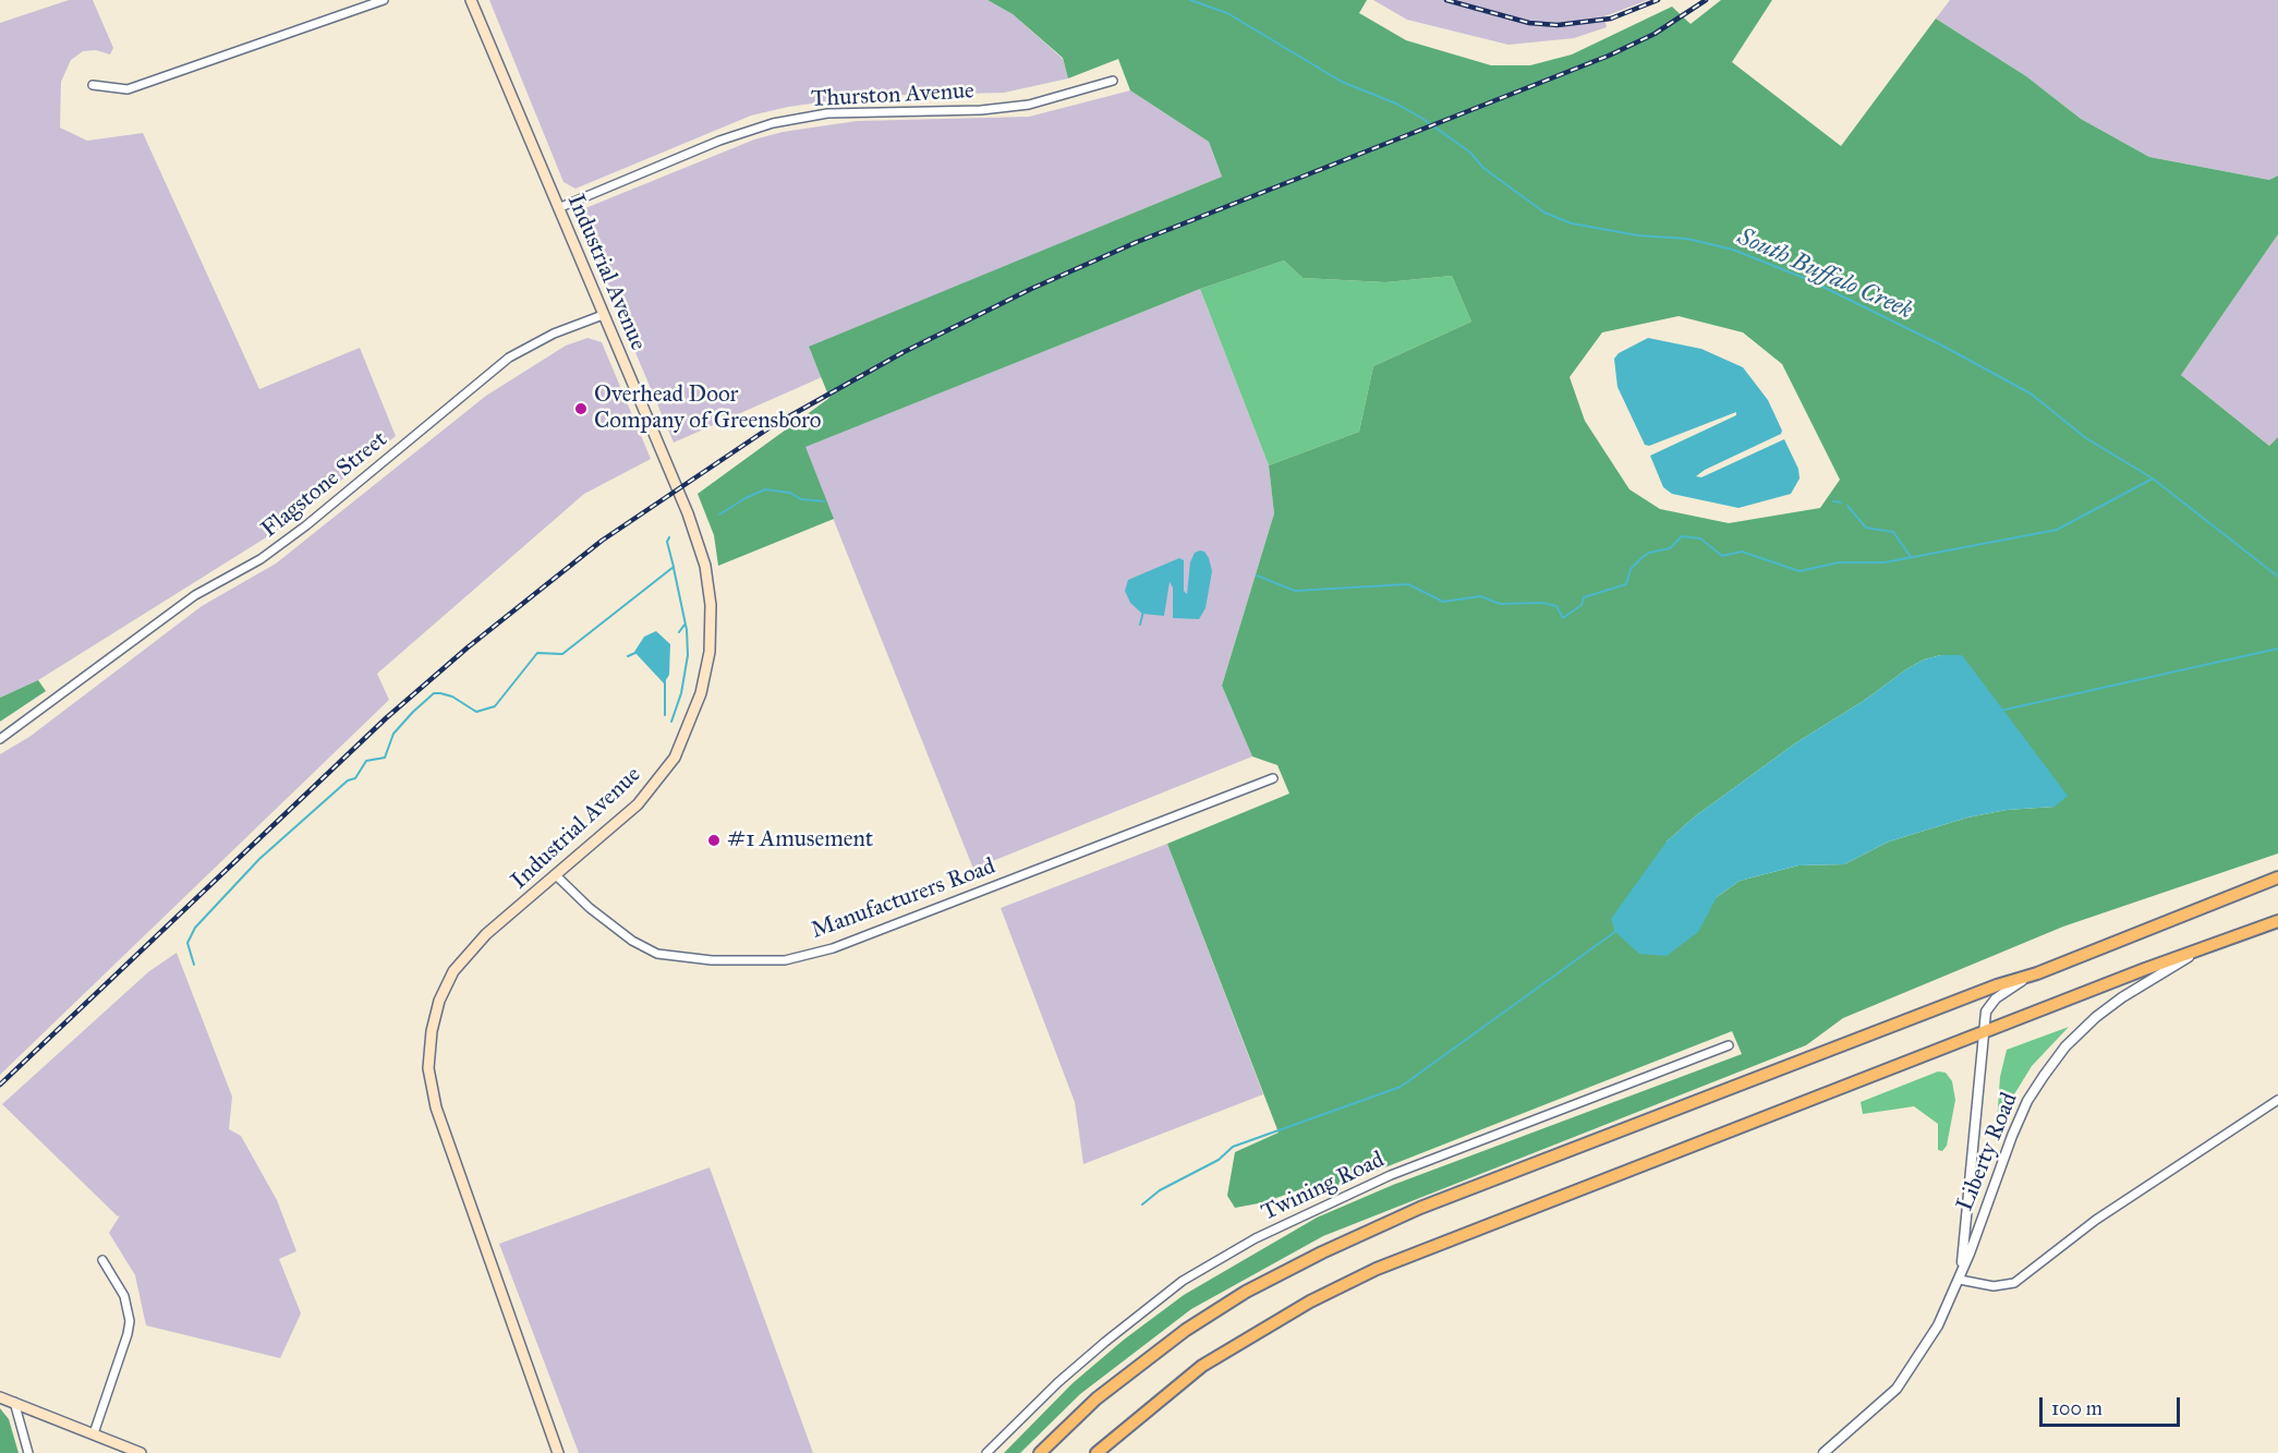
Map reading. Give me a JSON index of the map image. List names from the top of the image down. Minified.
{"streets":{"main road":["Industrial Avenue"],"street":["Thurston Avenue","Flagstone Street","Manufacturers Road","Liberty Road","Twining Road"]},"crossings":[["Thurston Avenue","Industrial Avenue"],["Industrial Avenue","Flagstone Street"],["Industrial Avenue","Manufacturers Road"]],"water":["South Buffalo Creek"],"places":["Overhead Door Company of Greensboro","#1 Amusement"],"scale_bar":"100 m"}
